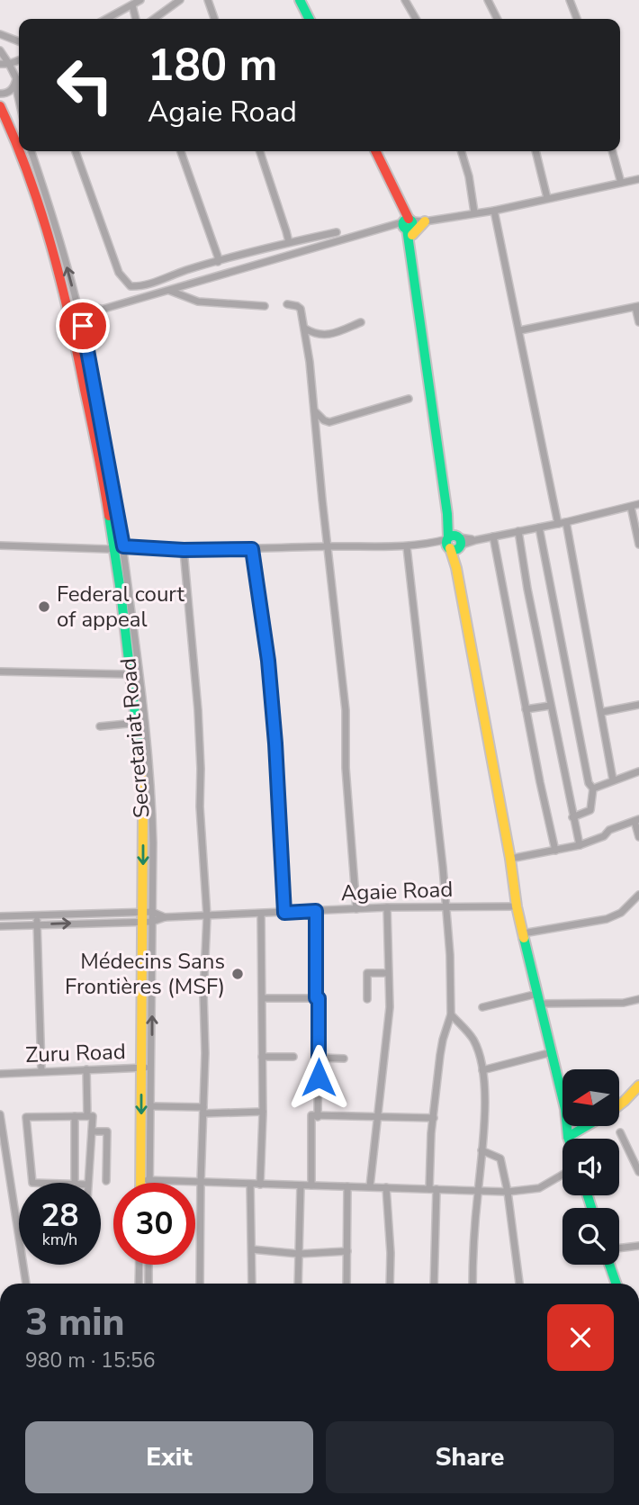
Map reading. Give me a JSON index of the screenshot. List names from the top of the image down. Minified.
{"streets":{"street":["Secretariat Road","Agaie Road","Zuru Road"]},"crossings":[["Secretariat Road","Agaie Road"],["Secretariat Road","Zuru Road"]],"places":["Federal court of appeal","Médecins Sans Frontières (MSF)"],"north":"left","page":{"turn":["180 m","Agaie Road"],"speed":"28 km/h","limit":"30","heading":["3 min","980 m · 15:56"],"buttons":["Exit","Share"]}}
